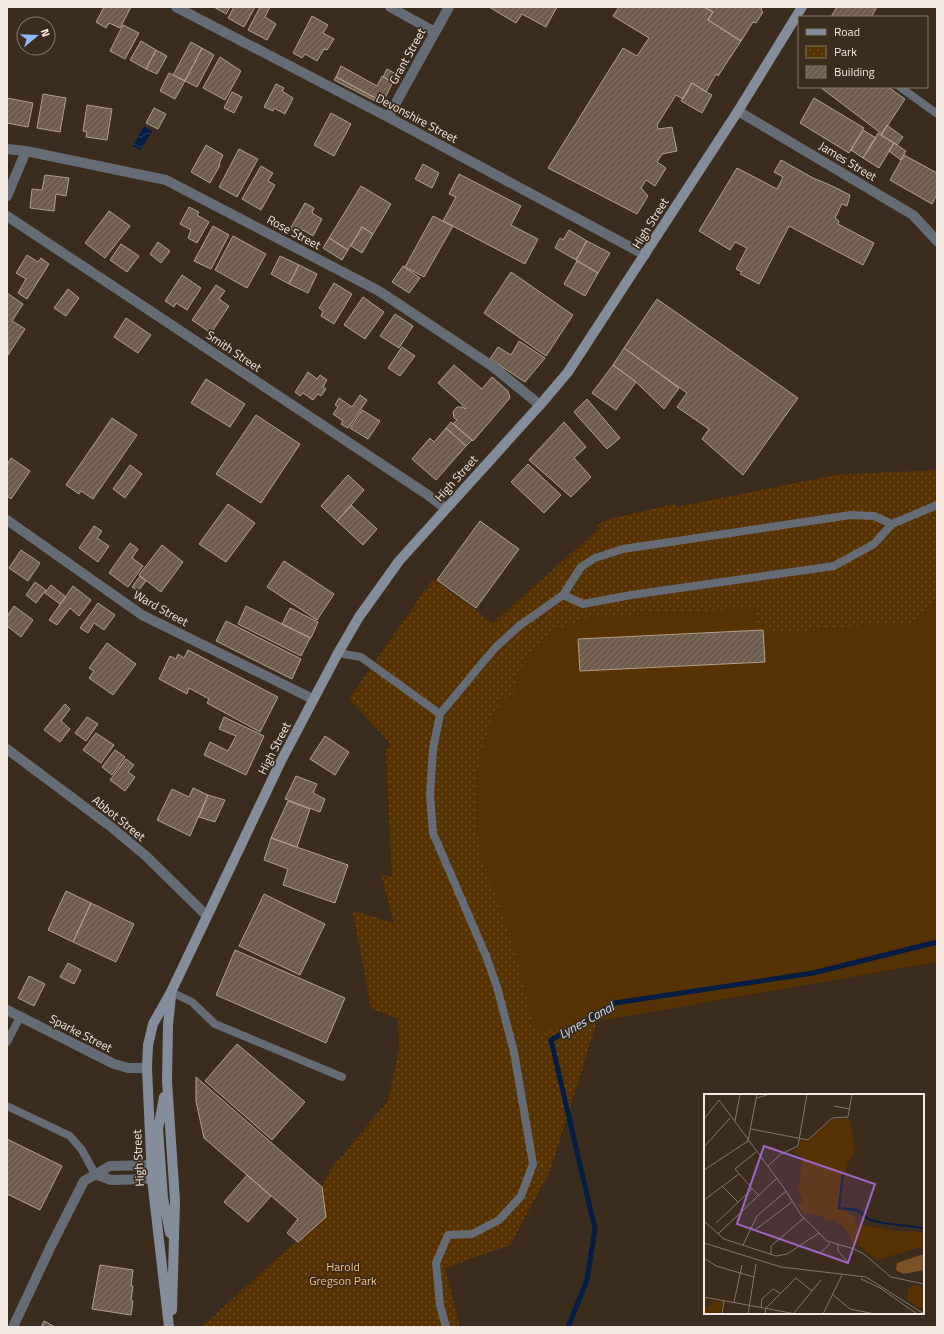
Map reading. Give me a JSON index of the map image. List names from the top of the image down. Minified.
{"streets":{"main road":["High Street"],"street":["Grant Street","Devonshire Street","James Street","Rose Street","Smith Street","Ward Street","Abbot Street","Sparke Street"]},"crossings":[["Grant Street","Devonshire Street"],["Devonshire Street","High Street"],["James Street","High Street"],["High Street","Rose Street"],["High Street","Smith Street"],["High Street","Ward Street"],["High Street","Abbot Street"],["High Street","Sparke Street"]],"water":["Lynes Canal"],"parks":["Harold Gregson Park"],"legend":["Road","Park","Building"],"north":"right"}
